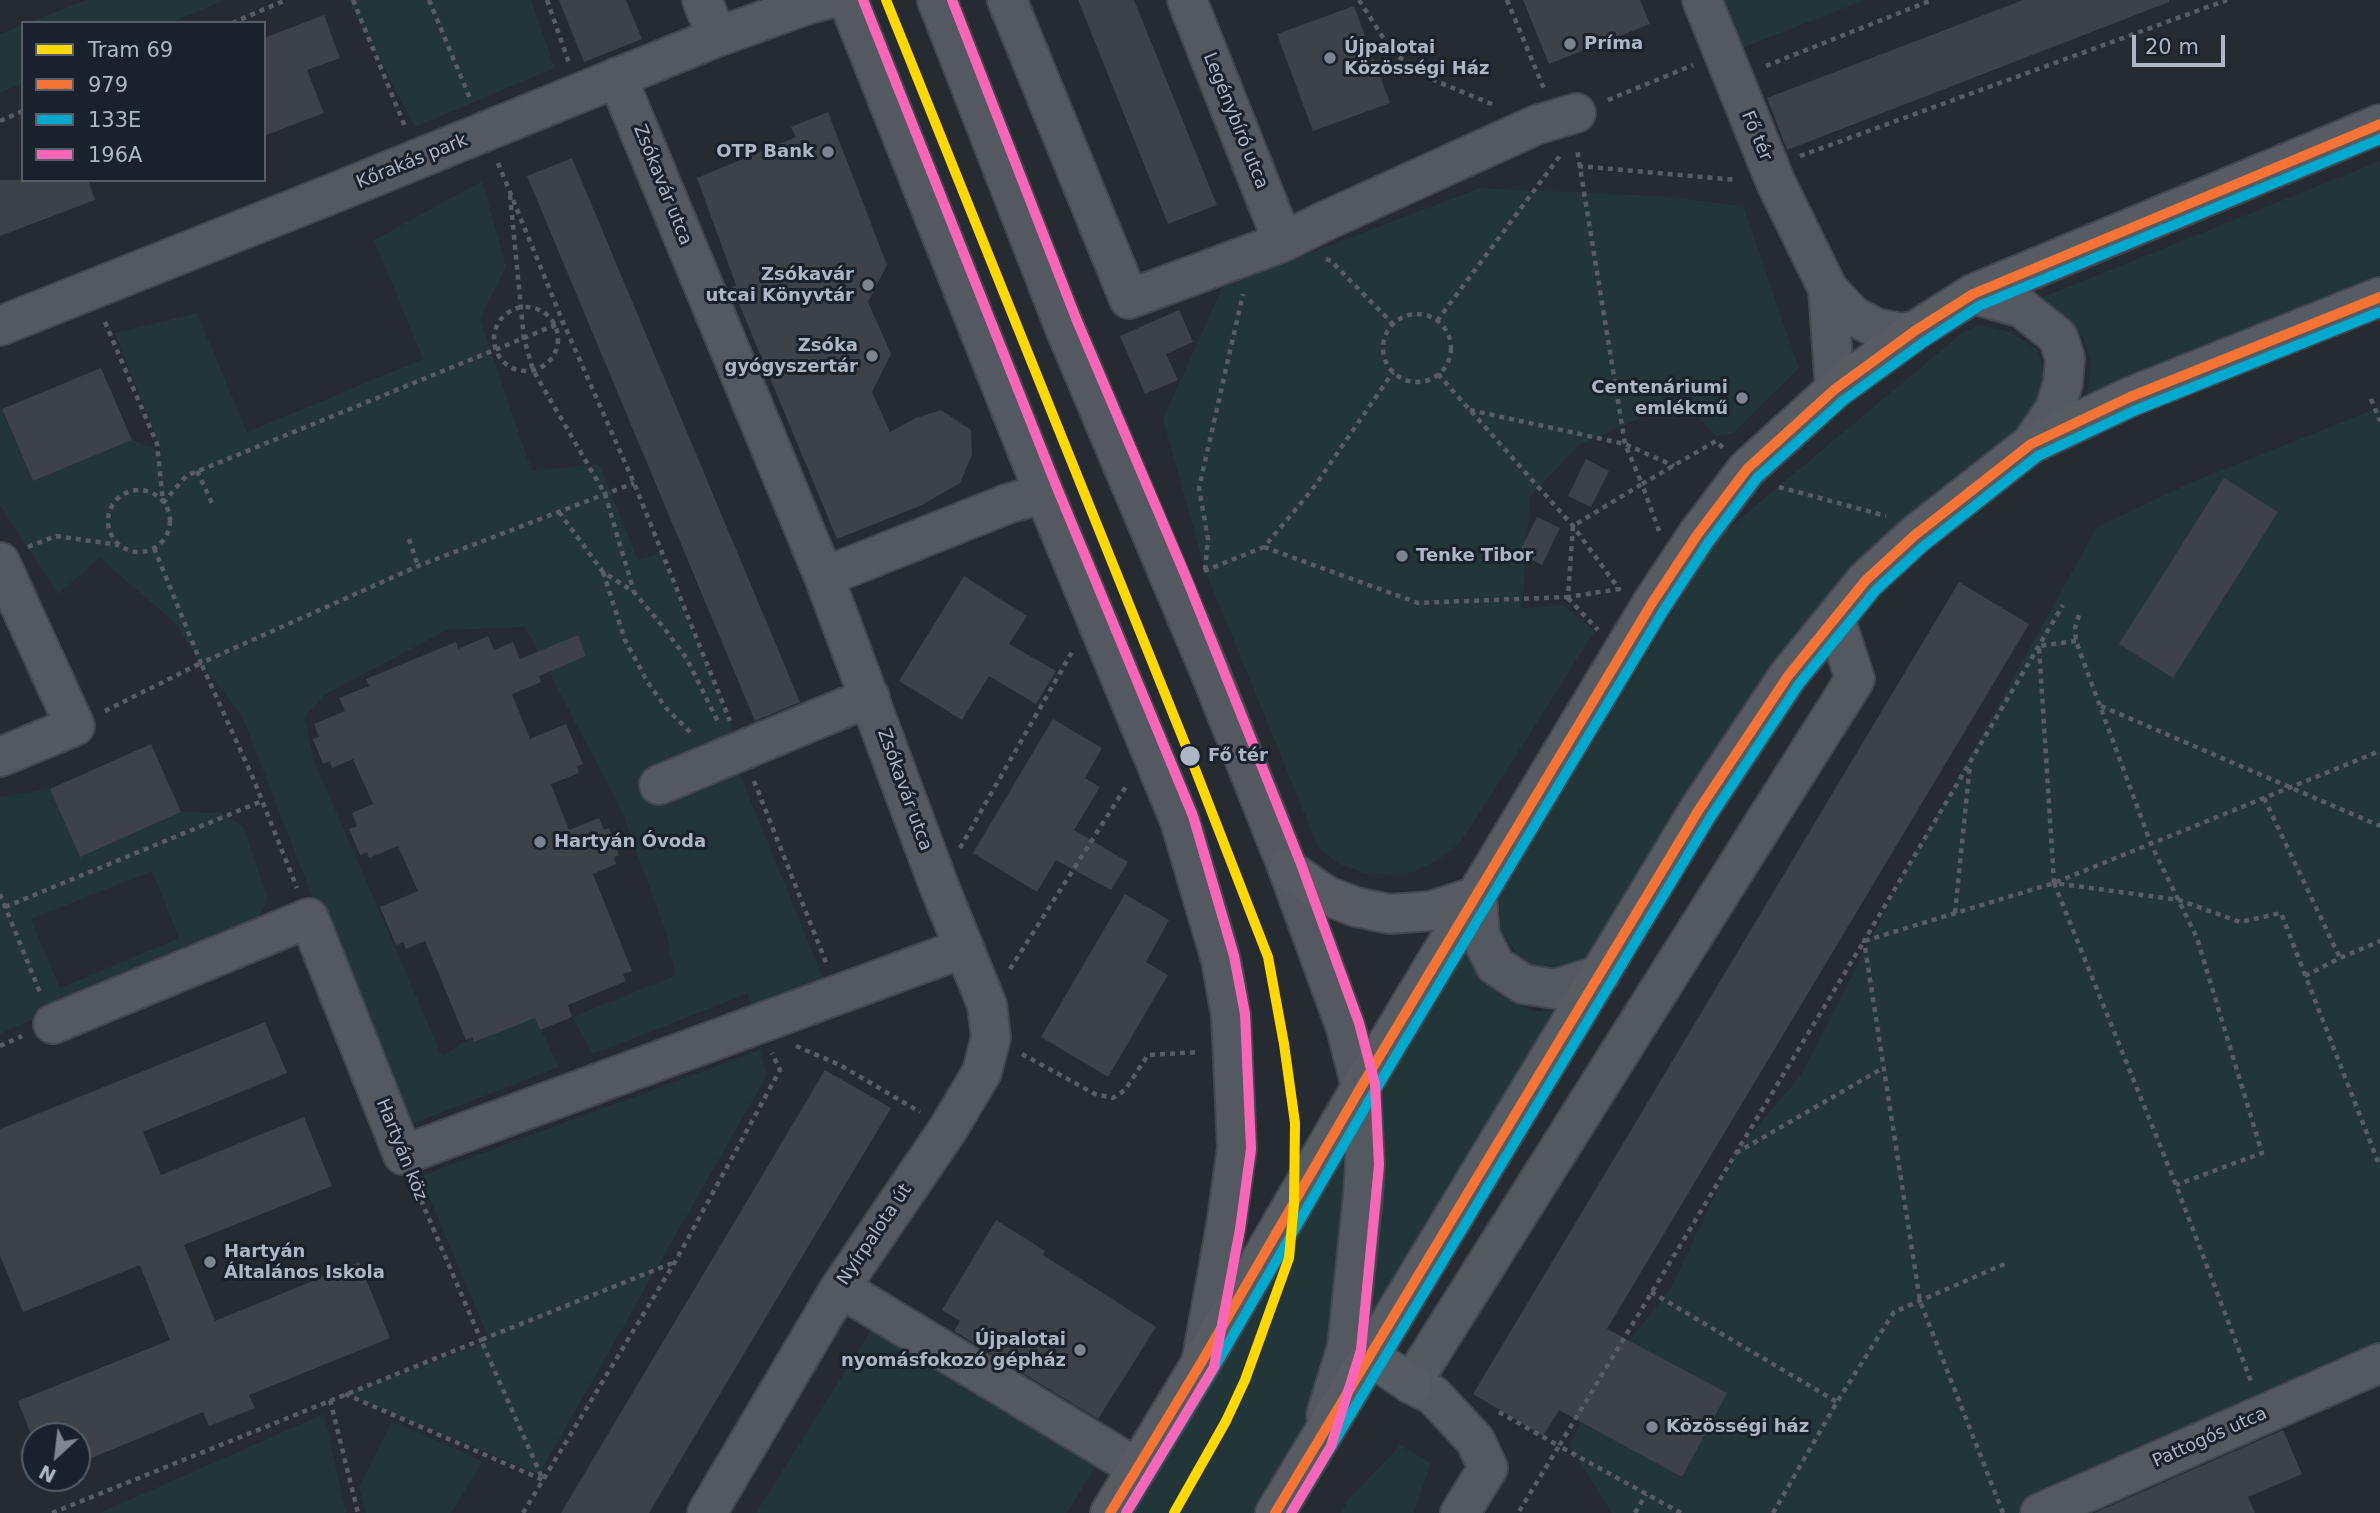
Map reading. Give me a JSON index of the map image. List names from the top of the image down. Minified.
{"streets":{"street":["Legénybíró utca","Fő tér","Kőrakás park","Zsókavár utca","Hartyán köz","Nyírpalota út","Pattogós utca"]},"crossings":[["Kőrakás park","Zsókavár utca"]],"places":["Príma","Újpalotai Közösségi Ház","OTP Bank","Zsókavár utcai Könyvtár","Zsóka gyógyszertár","Centenáriumi emlékmű","Tenke Tibor","Fő tér","Hartyán Óvoda","Hartyán Általános Iskola","Újpalotai nyomásfokozó gépház","Közösségi ház"],"lines":["tram line 69","transit line 196A","transit line 979","transit line 133E"],"legend":["Tram 69","979","133E","196A"],"scale_bar":"20 m","north":"bottom left"}
